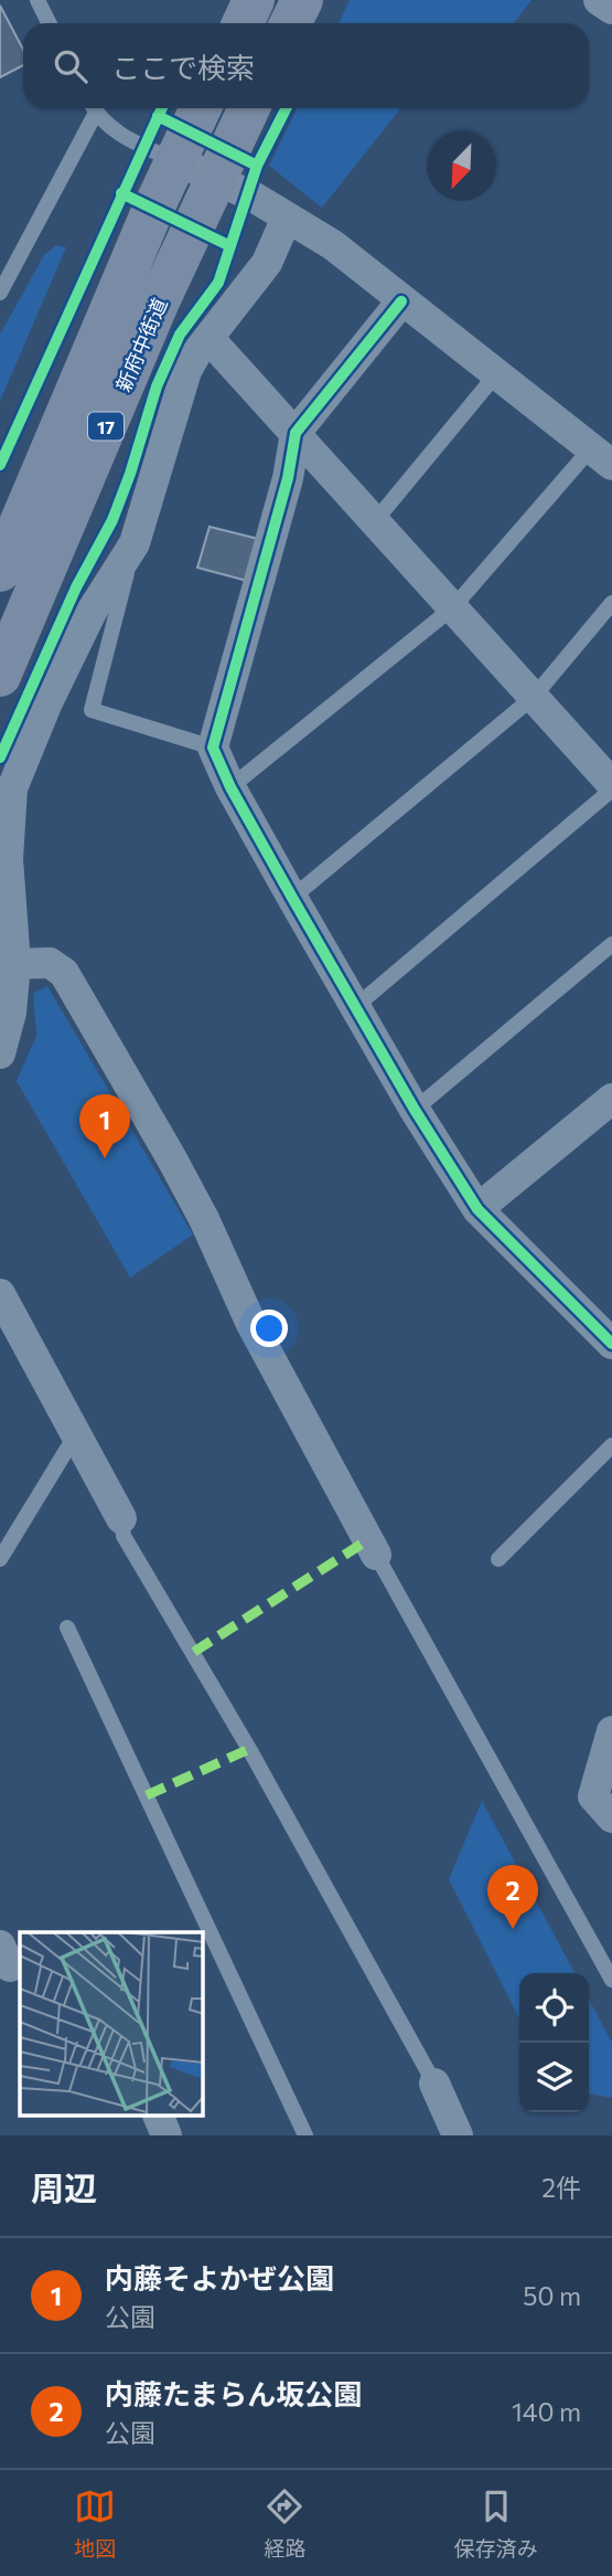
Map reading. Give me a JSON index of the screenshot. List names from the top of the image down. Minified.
{"streets":{"main road":["新府中街道","17"]},"north":"bottom left","page":{"search":"ここで検索","pins":["1","2"],"heading":["周辺","2件"],"list":[{"mark":"1","name":"内藤そよかぜ公園","note":"公園","value":"50 m"},{"mark":"2","name":"内藤たまらん坂公園","note":"公園","value":"140 m"}],"nav":["地図","経路","保存済み"]}}
